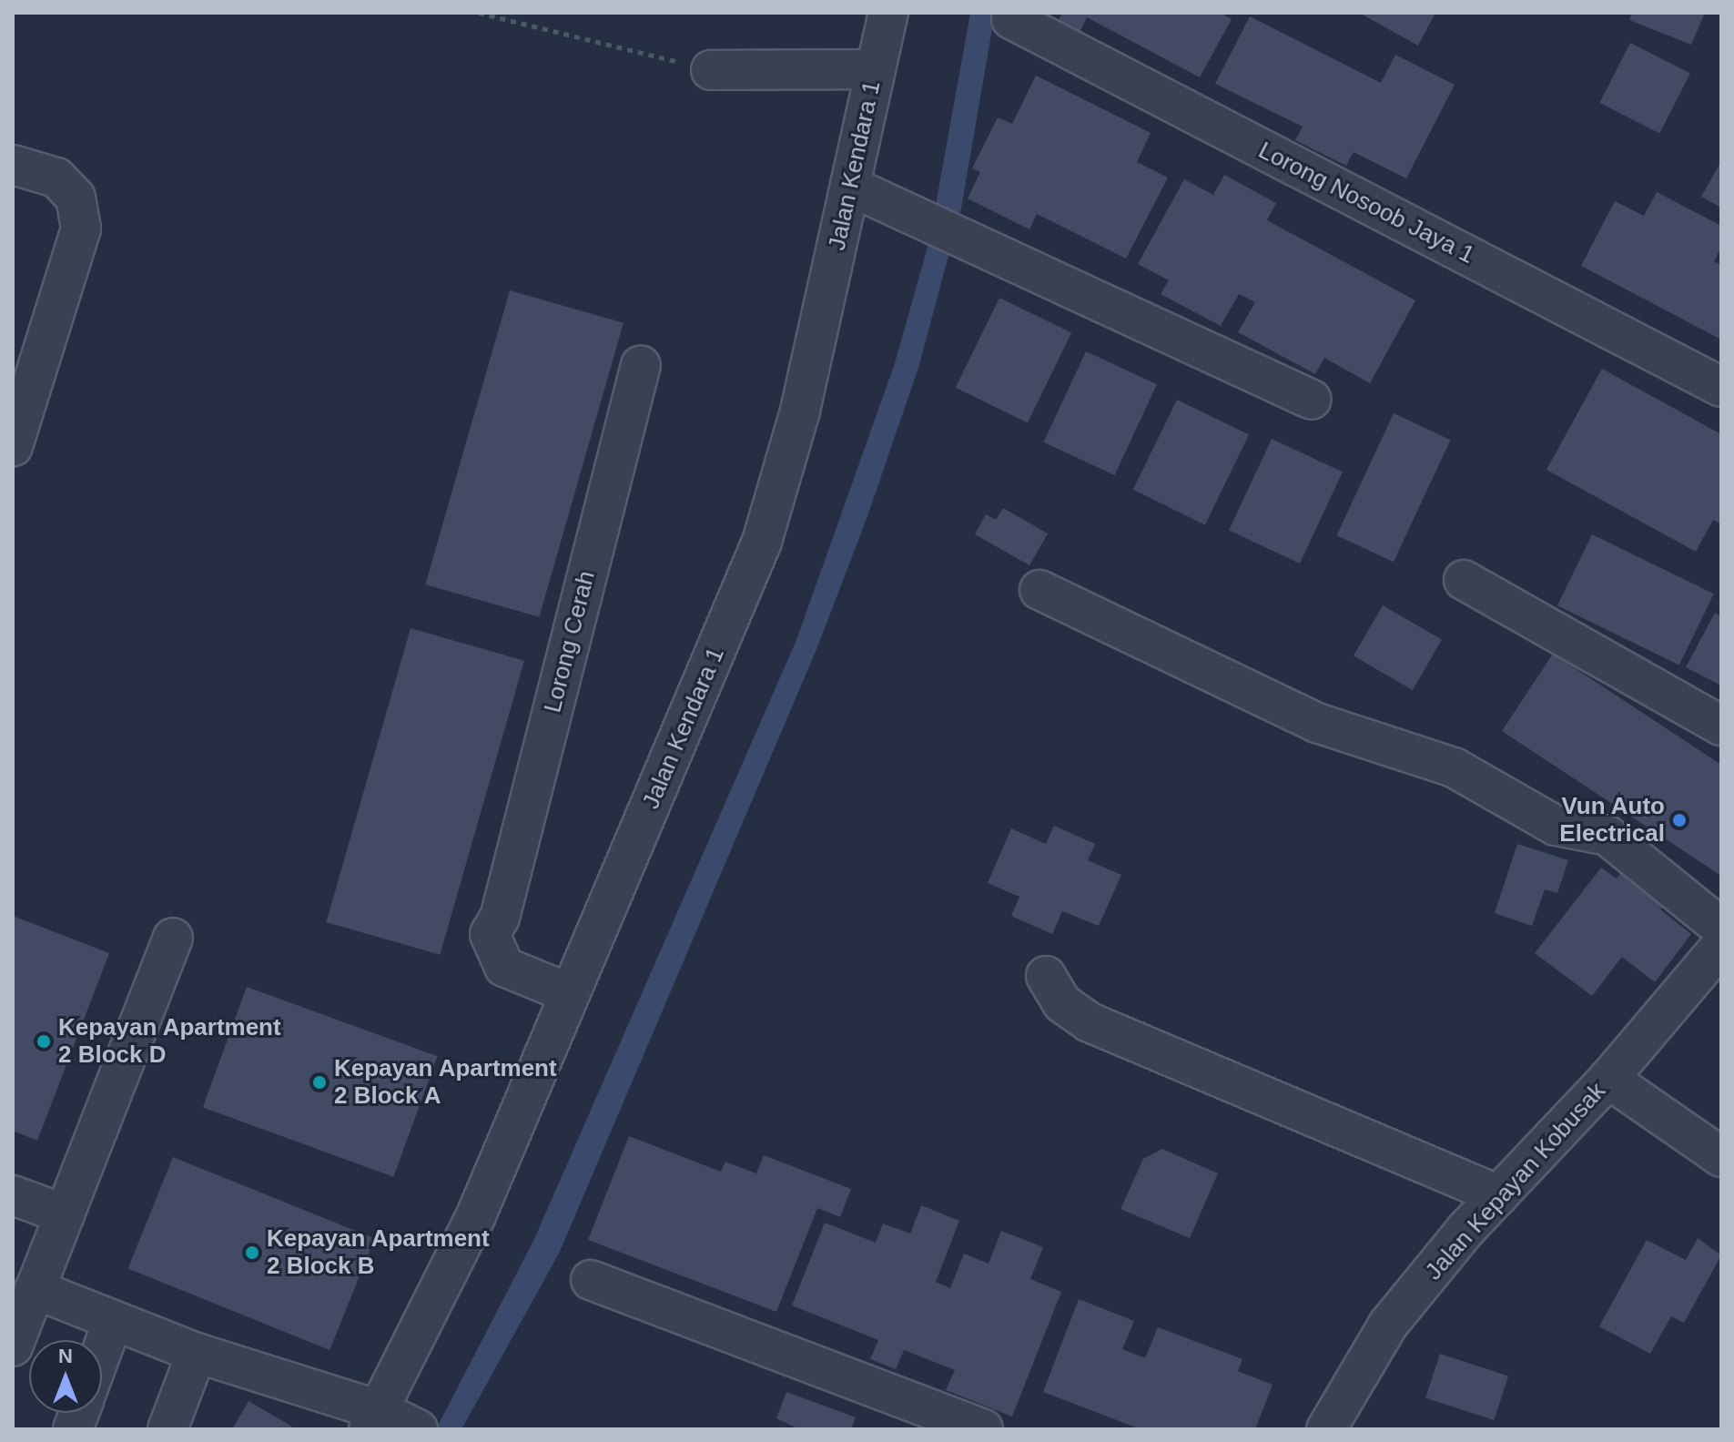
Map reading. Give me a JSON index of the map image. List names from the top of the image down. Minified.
{"streets":{"street":["Jalan Kendara 1","Lorong Nosoob Jaya 1","Lorong Cerah","Jalan Kepayan Kobusak"]},"crossings":[["Jalan Kendara 1","Lorong Cerah"]],"places":["Vun Auto Electrical","Kepayan Apartment 2 Block D","Kepayan Apartment 2 Block A","Kepayan Apartment 2 Block B"],"north":"top"}
